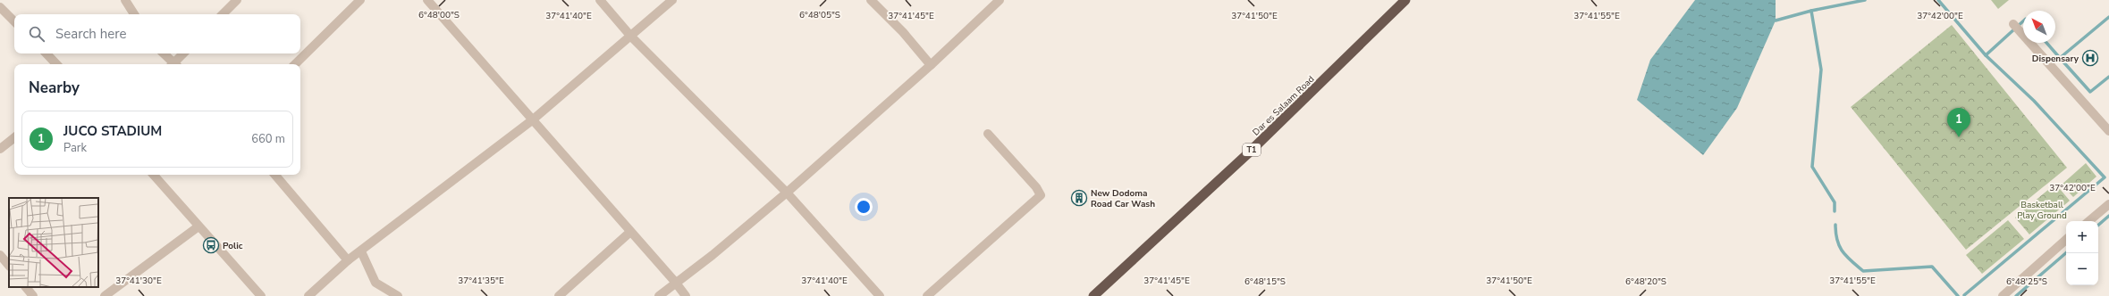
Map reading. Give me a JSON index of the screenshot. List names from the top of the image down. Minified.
{"streets":{"highway":["Dar es Salaam Road","T1"]},"parks":["Basketball Play Ground"],"places":{"hospital":["Dispensary"],"building":["New Dodoma Road Car Wash"],"bus stop":["Polic"]},"north":"top left","page":{"search":"Search here","heading":"Nearby","pins":"1","list":[{"mark":"1","name":"JUCO STADIUM","note":"Park","value":"660 m"}],"map_buttons":["+","−"]},"coordinates":["6°48'00\"S","6°48'05\"S","37°41'40\"E","37°41'45\"E","37°41'50\"E","37°41'55\"E","37°42'00\"E","37°41'30\"E","37°41'35\"E","6°48'15\"S","6°48'20\"S","6°48'25\"S"]}
